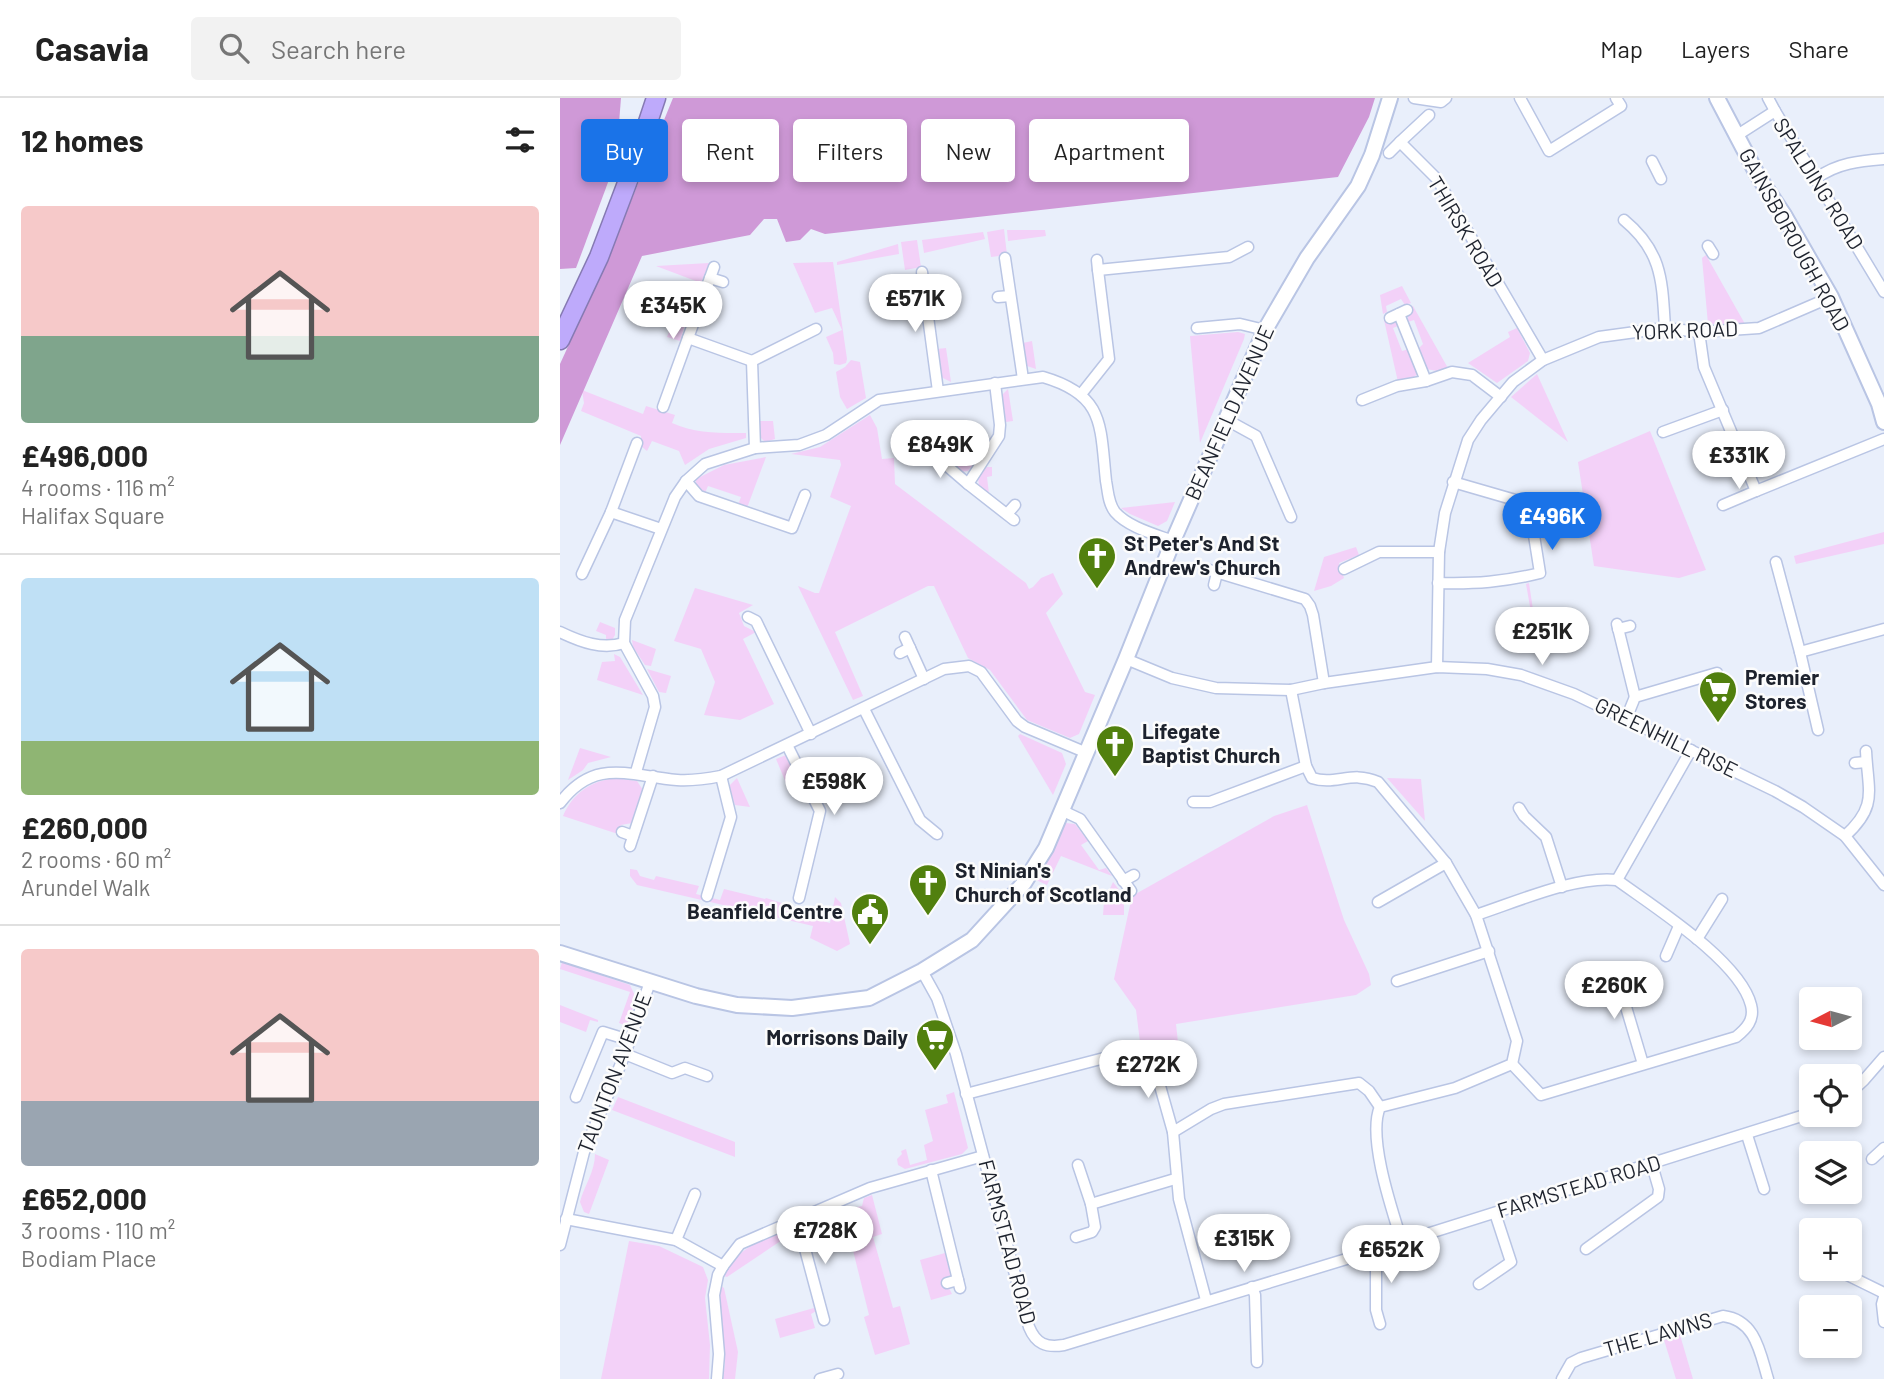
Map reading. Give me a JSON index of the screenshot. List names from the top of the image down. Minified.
{"streets":{"street":["SPALDING ROAD","THIRSK ROAD","GAINSBOROUGH ROAD","YORK ROAD","BEANFIELD AVENUE","GREENHILL RISE","TAUNTON AVENUE","FARMSTEAD ROAD","THE LAWNS"]},"crossings":[["SPALDING ROAD","GAINSBOROUGH ROAD"],["THIRSK ROAD","YORK ROAD"],["GAINSBOROUGH ROAD","YORK ROAD"],["YORK ROAD","GREENHILL RISE"],["BEANFIELD AVENUE","GREENHILL RISE"],["BEANFIELD AVENUE","TAUNTON AVENUE"],["BEANFIELD AVENUE","FARMSTEAD ROAD"]],"places":{"church":["St Peter's And St Andrew's Church","Lifegate Baptist Church","St Ninian's Church of Scotland"],"supermarket":["Premier Stores","Morrisons Daily"],"public building":["Beanfield Centre"]},"north":"left","page":{"header":"Casavia","search":"Search here","nav":["Map","Layers","Share"],"heading":"12 homes","chip":["Buy","Rent","Filters","New","Apartment"],"list":[{"name":"£496,000","note":"4 rooms · 116 m² · Halifax Square"},{"name":"£260,000","note":"2 rooms · 60 m² · Arundel Walk"},{"name":"£652,000","note":"3 rooms · 110 m² · Bodiam Place"}],"price":["£571K","£345K","£849K","£331K","£496K","£251K","£598K","£260K","£272K","£728K","£315K","£652K"],"map_buttons":["+","−"]}}
